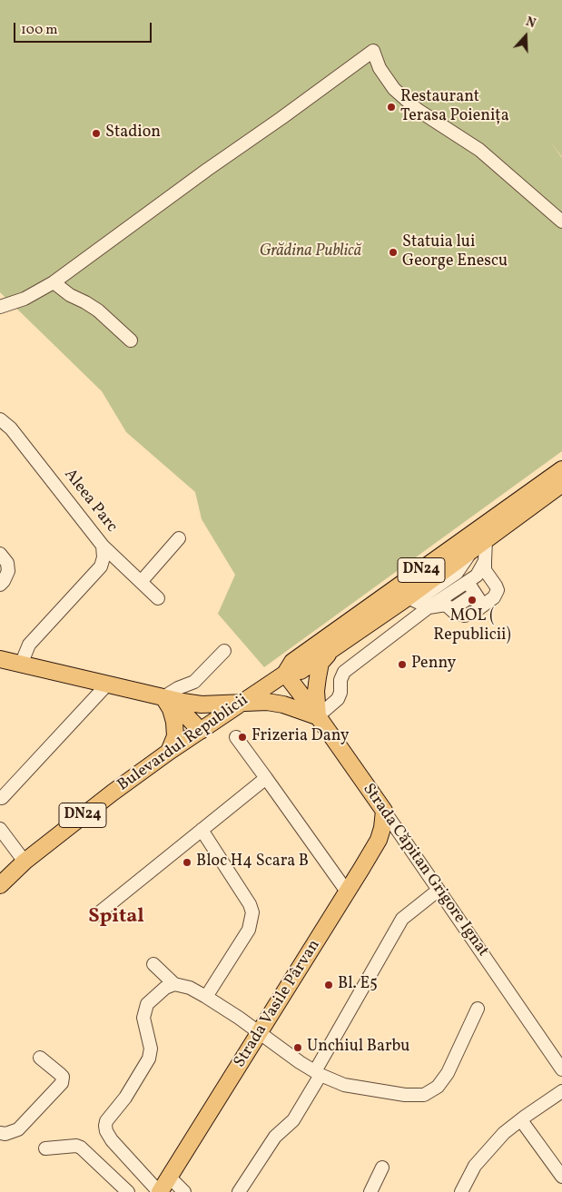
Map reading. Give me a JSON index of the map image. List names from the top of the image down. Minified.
{"streets":{"main road":["DN24","Bulevardul Republicii","Strada Căpitan Grigore Ignat","Strada Vasile Pârvan"],"street":["Aleea Parc"]},"crossings":[["Bulevardul Republicii","Strada Căpitan Grigore Ignat"],["Strada Căpitan Grigore Ignat","Strada Vasile Pârvan"]],"districts":["Spital"],"parks":["Grădina Publică"],"places":["Restaurant Terasa Poienița","Stadion","Statuia lui George Enescu","MOL ( Republicii)","Penny","Frizeria Dany","Bloc H4 Scara B","Bl. E5","Unchiul Barbu"],"scale_bar":"100 m","north":"top"}
